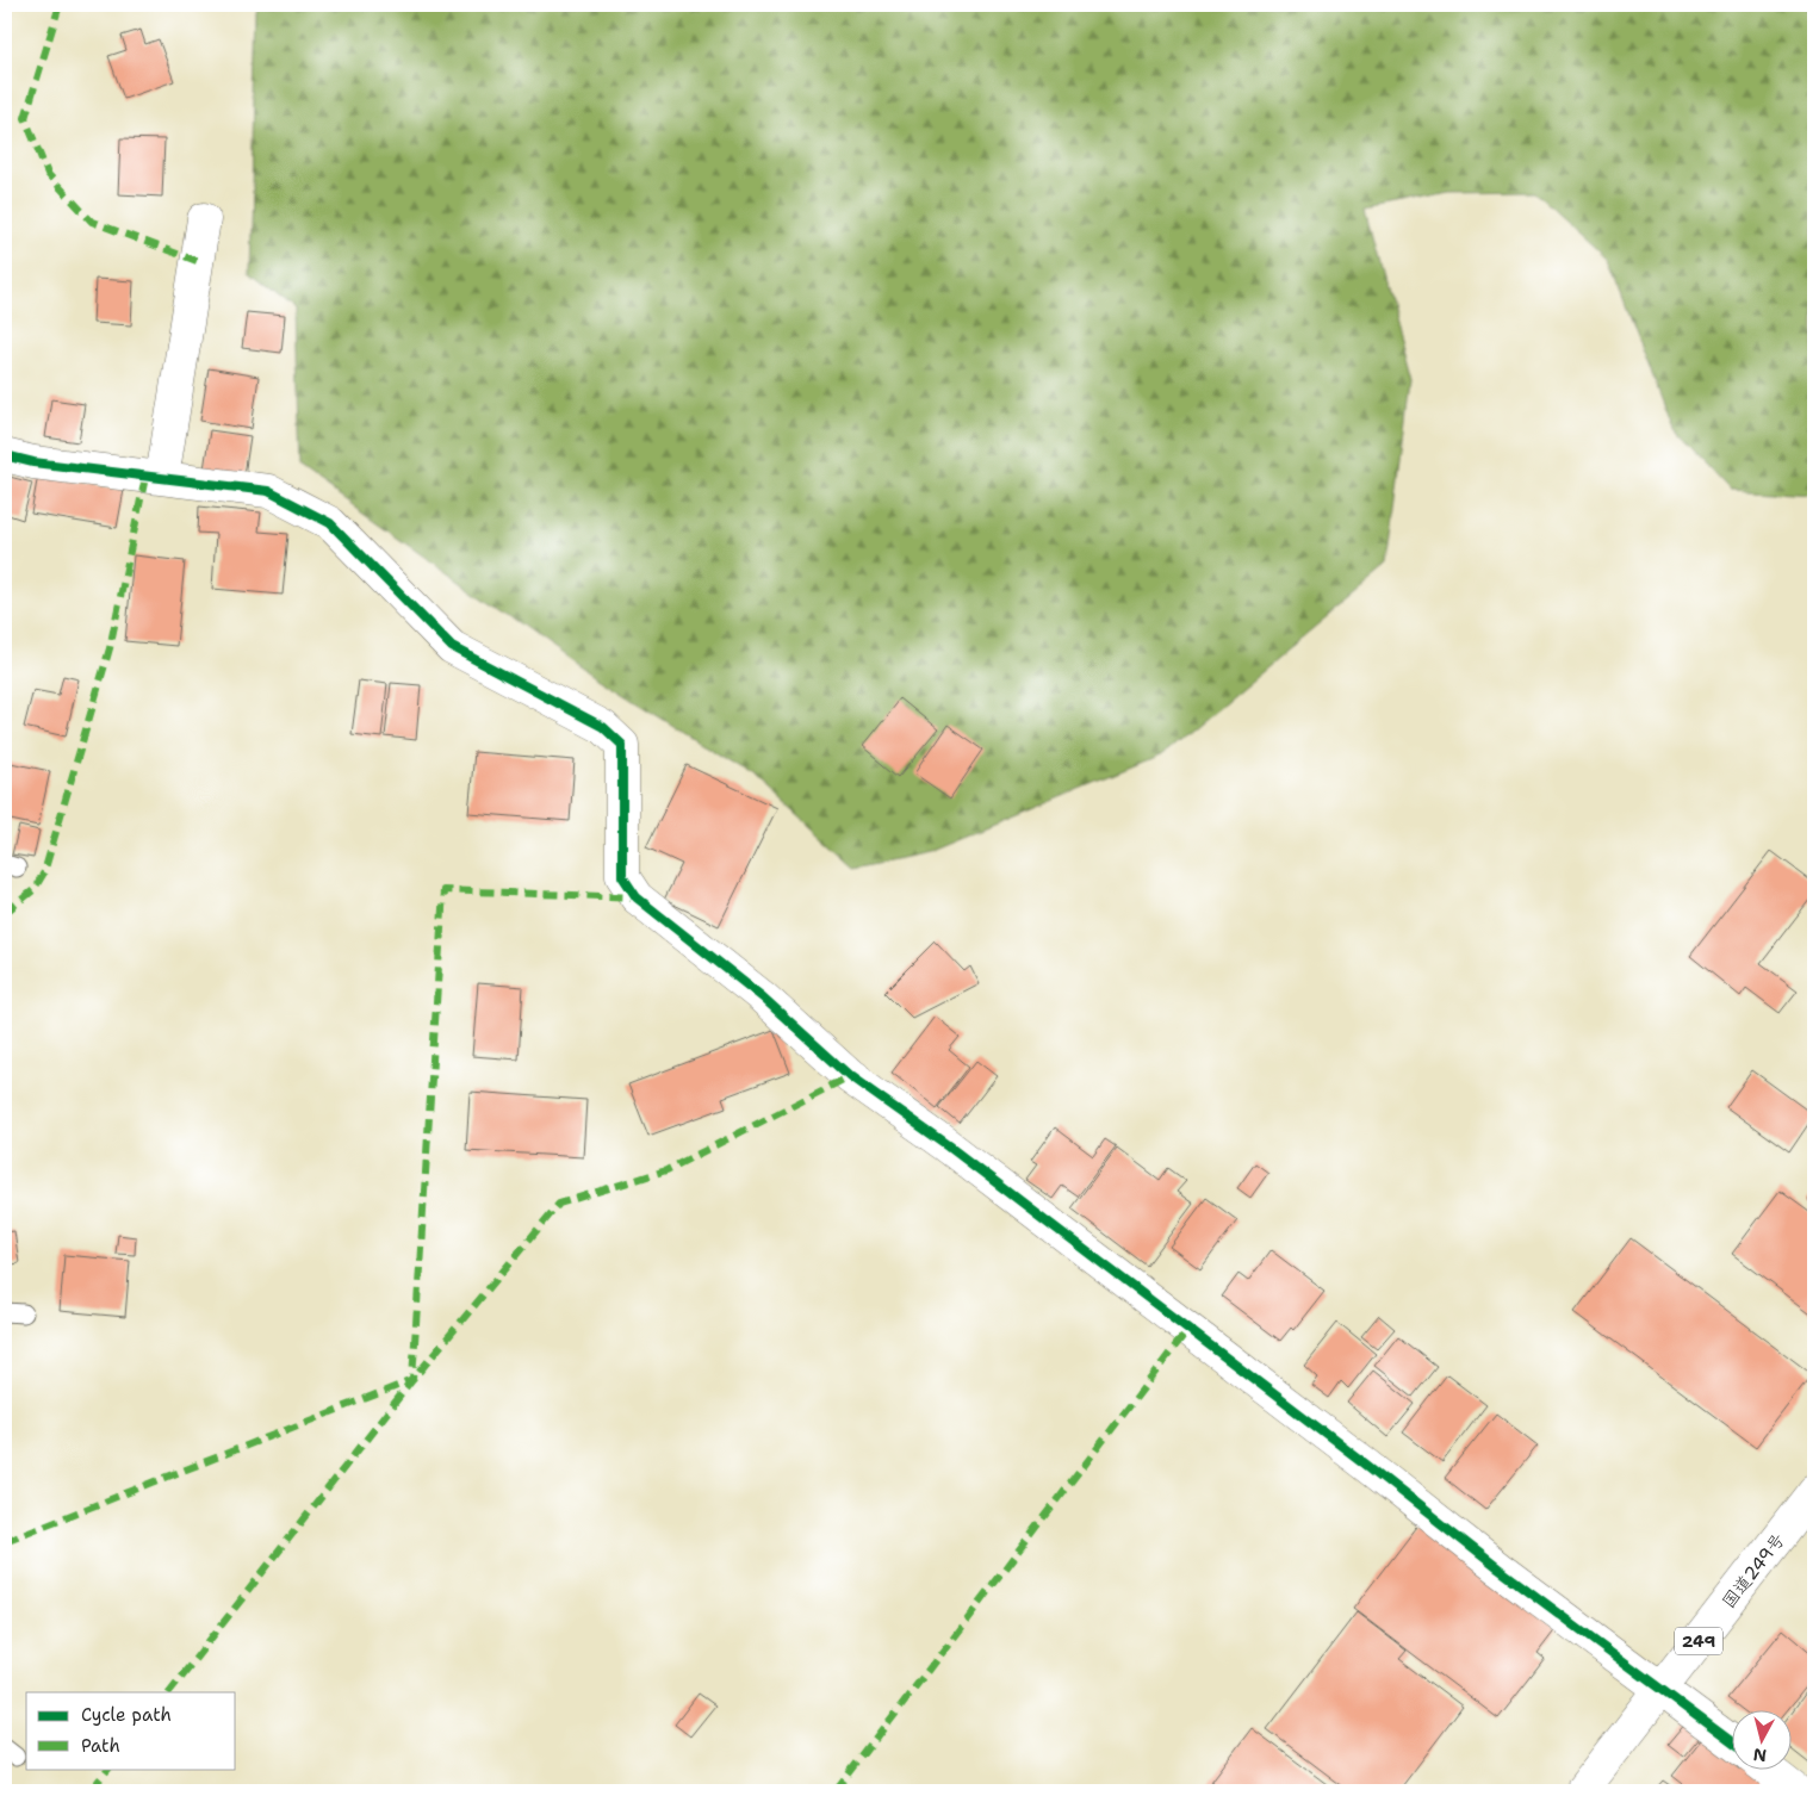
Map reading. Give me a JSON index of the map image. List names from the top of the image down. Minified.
{"streets":{"main road":["国道249号","249"]},"legend":["Cycle path","Path"],"north":"bottom"}
